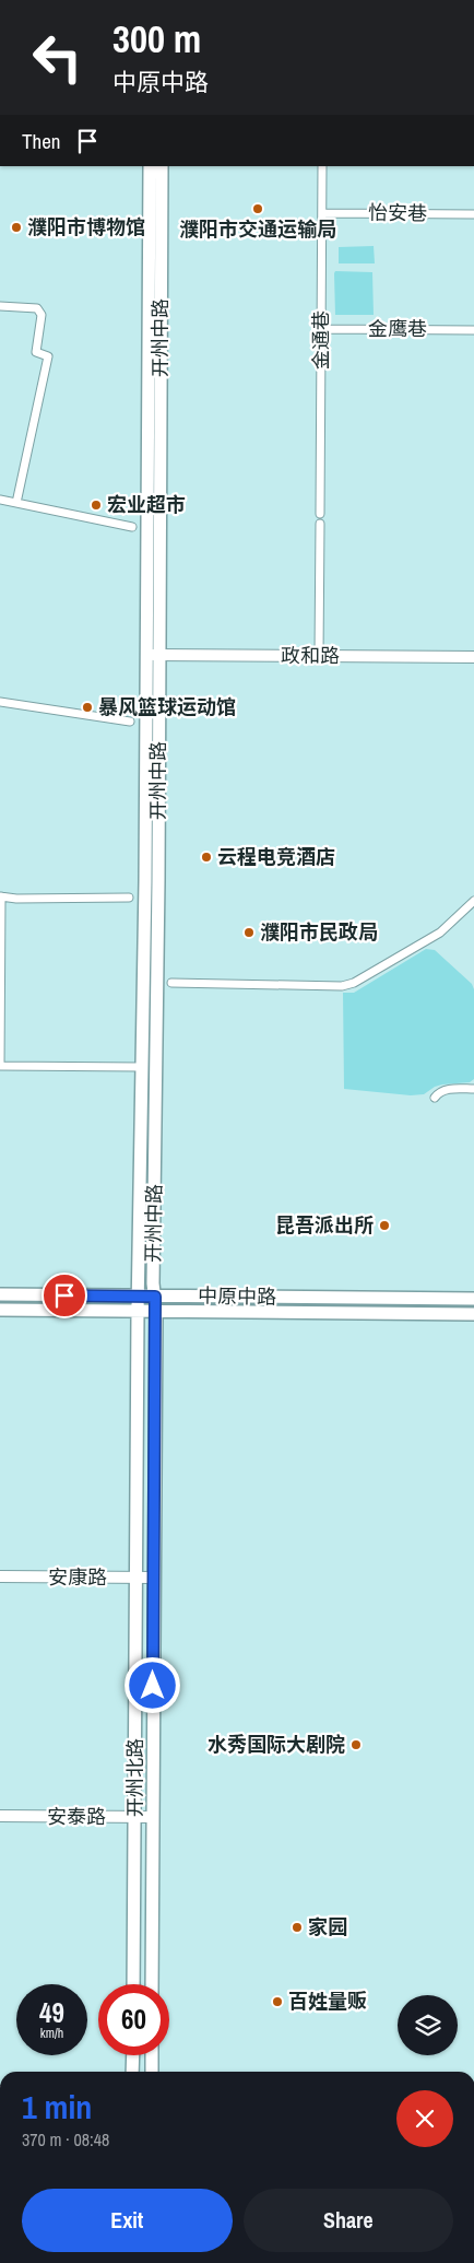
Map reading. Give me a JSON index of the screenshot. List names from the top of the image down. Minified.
{"streets":{"main road":["开州中路","中原中路","开州北路"],"street":["怡安巷","金鹰巷","金通巷","政和路","安康路","安泰路"]},"crossings":[["怡安巷","金通巷"],["金鹰巷","金通巷"],["开州中路","政和路"],["开州中路","中原中路"],["开州中路","开州北路"],["中原中路","开州北路"],["安康路","开州北路"],["开州北路","安泰路"]],"places":["濮阳市交通运输局","濮阳市博物馆","宏业超市","暴风篮球运动馆","云程电竞酒店","濮阳市民政局","昆吾派出所","水秀国际大剧院","家园","百姓量贩"],"page":{"turn":["300 m","中原中路"],"then":"Then","speed":"49 km/h","limit":"60","heading":["1 min","370 m · 08:48"],"buttons":["Exit","Share"]}}
